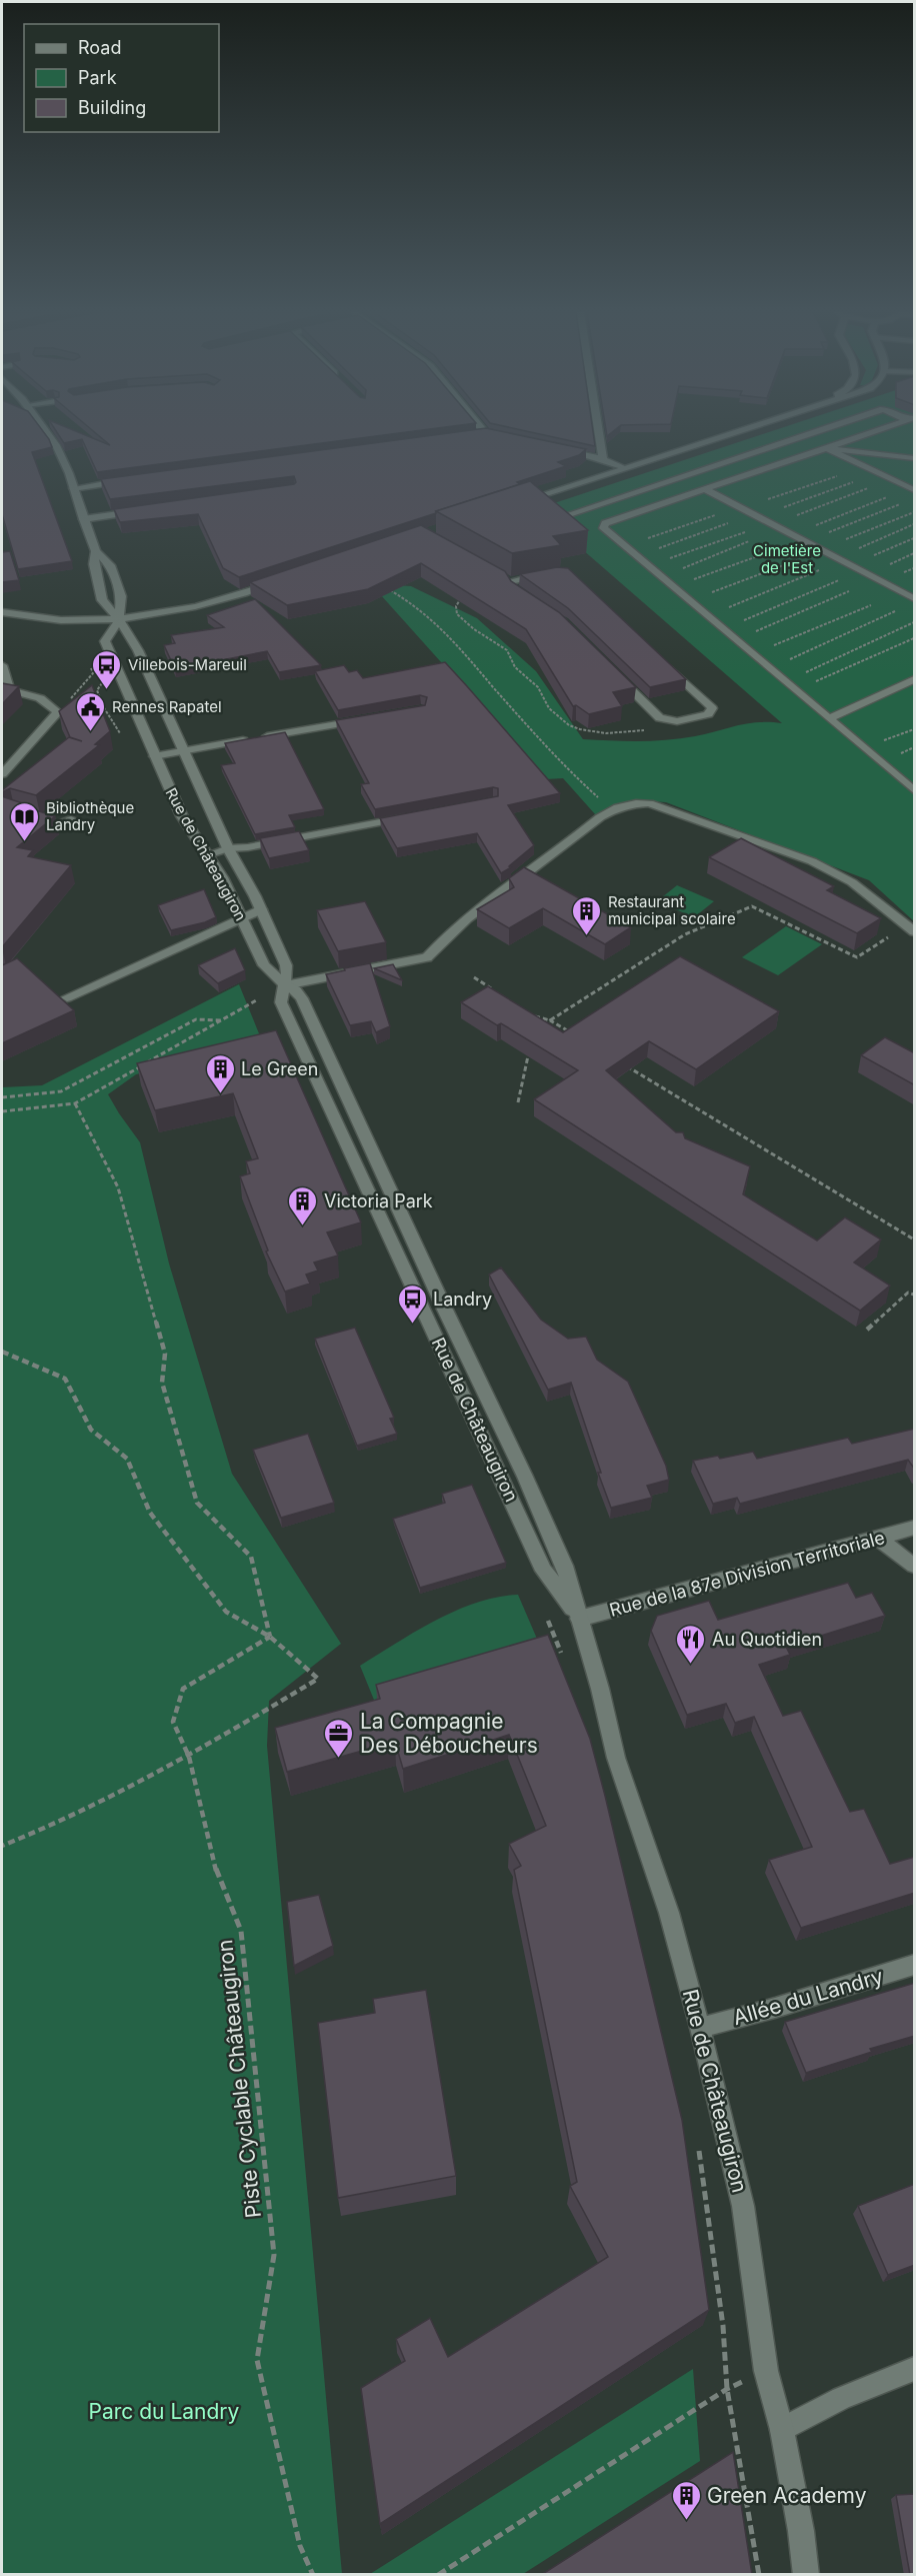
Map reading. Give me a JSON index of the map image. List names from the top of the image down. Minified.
{"streets":{"main road":["Rue de Châteaugiron","Rue de la 87e Division Territoriale","Allée du Landry"],"path":["Piste Cyclable Châteaugiron"]},"crossings":[["Rue de Châteaugiron","Rue de la 87e Division Territoriale"],["Rue de Châteaugiron","Allée du Landry"]],"parks":["Cimetière de l'Est","Parc du Landry"],"places":{"bus stop":["Villebois-Mareuil","Landry"],"public building":["Rennes Rapatel"],"library":["Bibliothèque Landry"],"building":["Restaurant municipal scolaire","Le Green","Victoria Park","Green Academy"],"restaurant":["Au Quotidien"],"office":["La Compagnie Des Déboucheurs"]},"legend":["Road","Park","Building"]}
